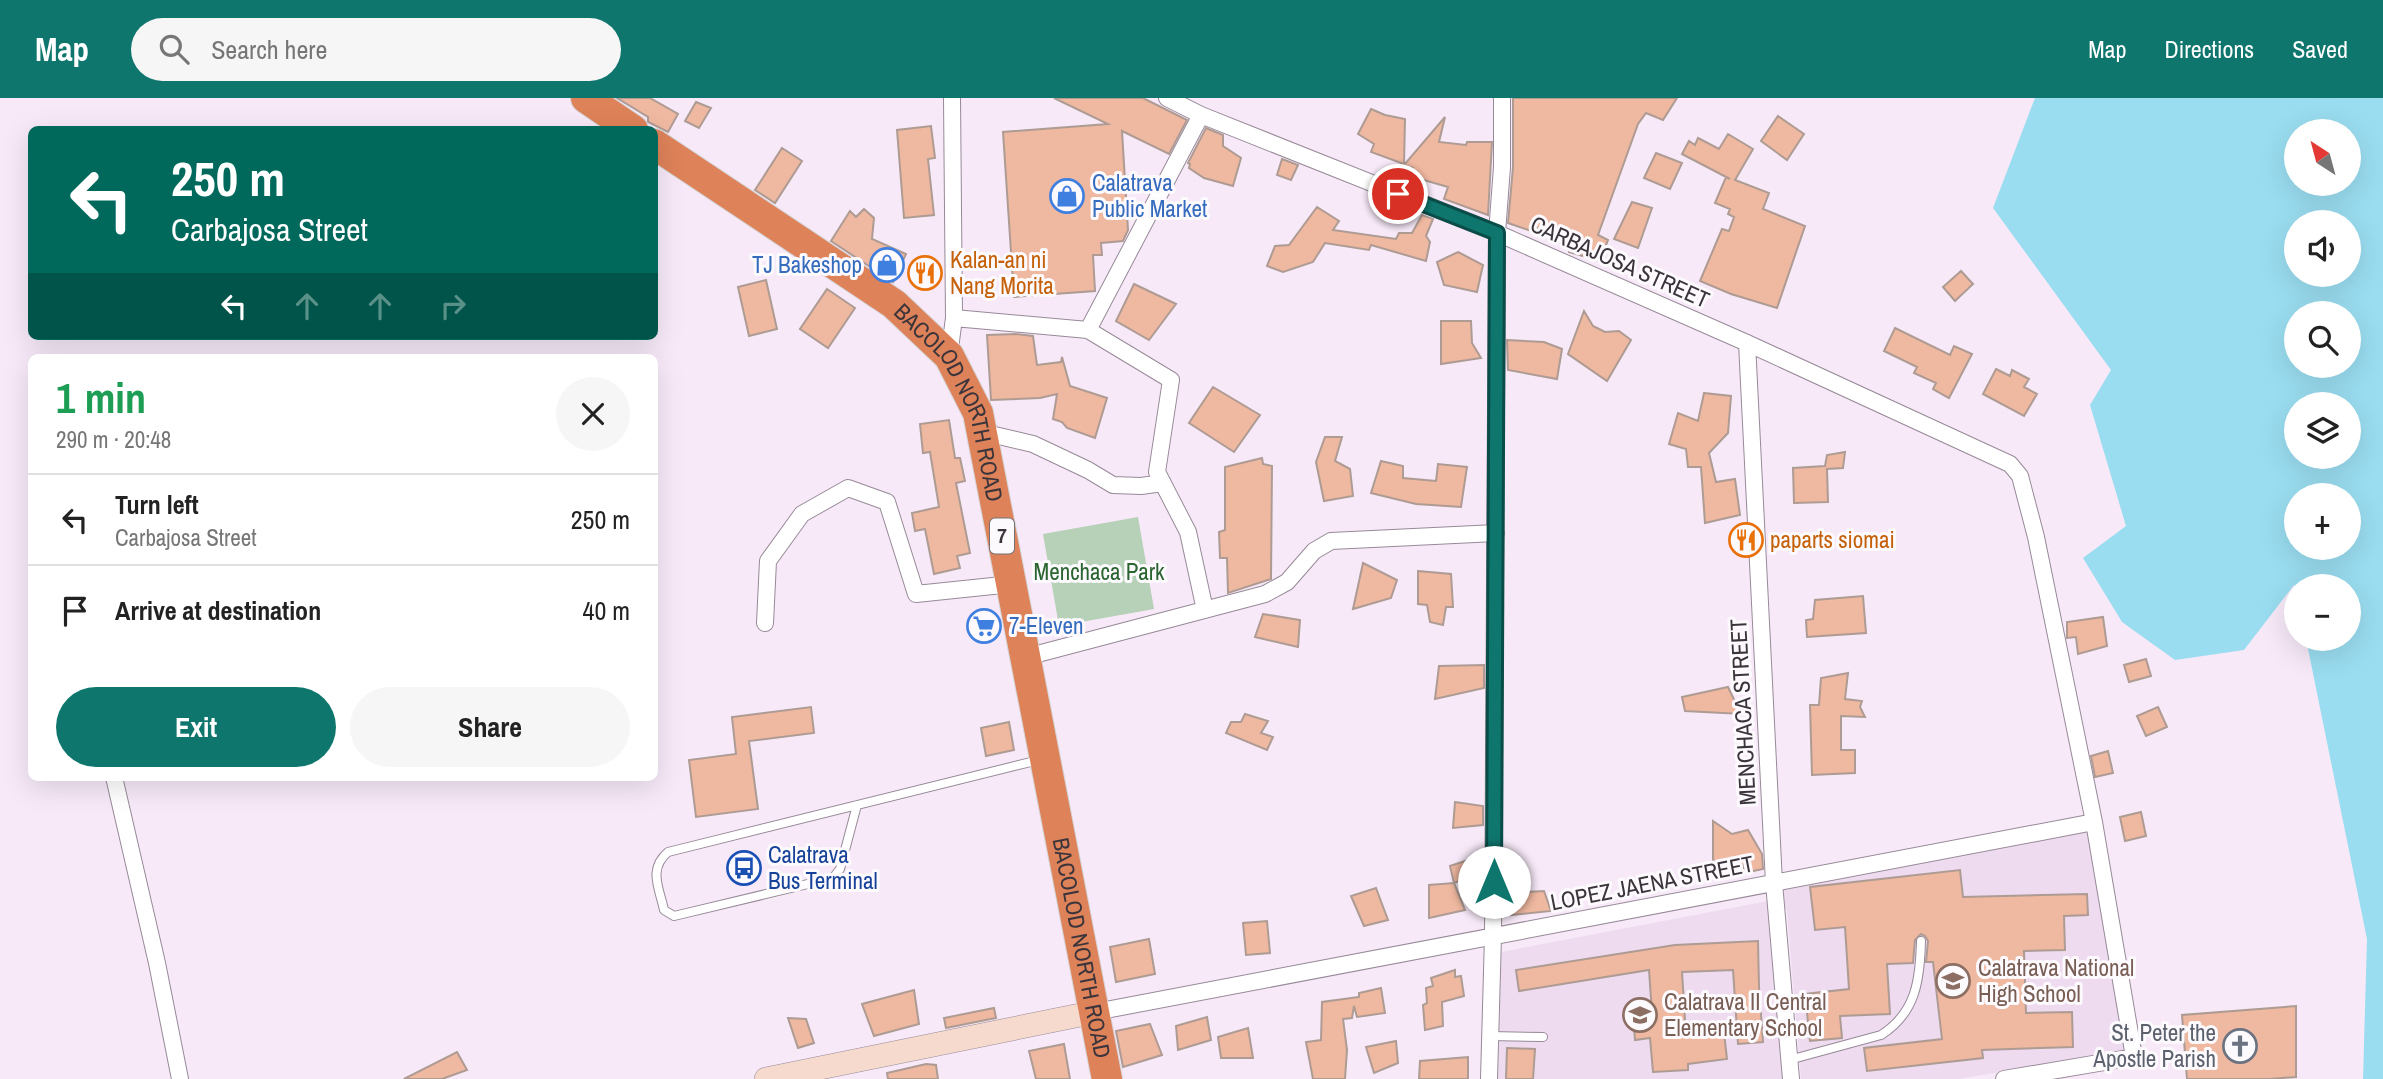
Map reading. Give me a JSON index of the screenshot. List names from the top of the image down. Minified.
{"streets":{"highway":["BACOLOD NORTH ROAD","7"],"street":["CARBAJOSA STREET","MENCHACA STREET","LOPEZ JAENA STREET"]},"crossings":[["CARBAJOSA STREET","MENCHACA STREET"],["CARBAJOSA STREET","LOPEZ JAENA STREET"],["BACOLOD NORTH ROAD","LOPEZ JAENA STREET"],["MENCHACA STREET","LOPEZ JAENA STREET"]],"parks":["Menchaca Park"],"places":{"shop":["Calatrava Public Market","TJ Bakeshop"],"restaurant":["Kalan-an ni Nang Morita","paparts siomai"],"supermarket":["7-Eleven"],"bus stop":["Calatrava Bus Terminal"],"school or university":["Calatrava National High School","Calatrava II Central Elementary School"],"church":["St. Peter the Apostle Parish"]},"north":"top left","page":{"header":"Map","search":"Search here","nav":["Map","Directions","Saved"],"map_buttons":["+","−"],"turn":["250 m","Carbajosa Street"],"heading":["1 min","290 m · 20:48"],"list":[{"name":"Turn left","note":"Carbajosa Street","value":"250 m"},{"name":"Arrive at destination","value":"40 m"}],"buttons":["Exit","Share"]}}
